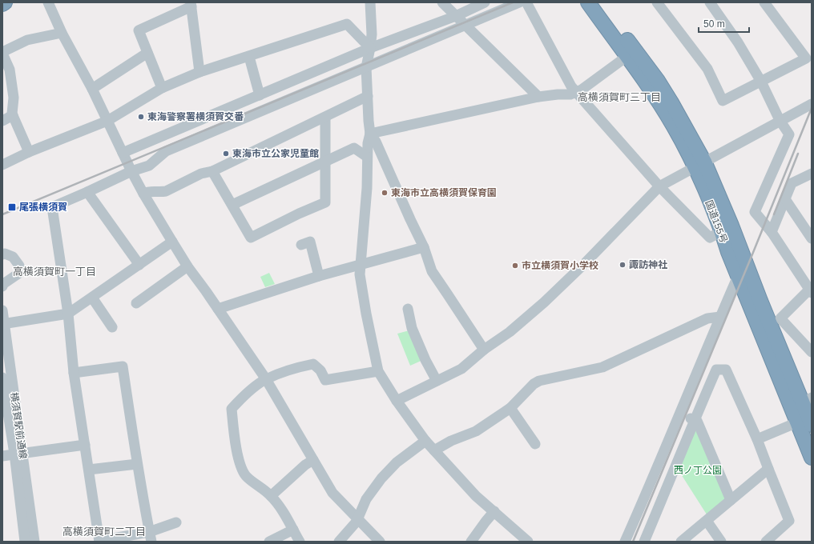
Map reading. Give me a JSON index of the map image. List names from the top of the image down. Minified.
{"streets":{"highway":["国道155号"],"street":["横須賀駅前通線"]},"districts":["高横須賀町三丁目","高横須賀町一丁目","高横須賀町二丁目"],"parks":["西ノ丁公園"],"places":{"other":["東海警察署横須賀交番","東海市立公家児童館","東海市立高横須賀保育園","諏訪神社","市立横須賀小学校"],"transit":["尾張横須賀"]},"scale_bar":"50 m"}
